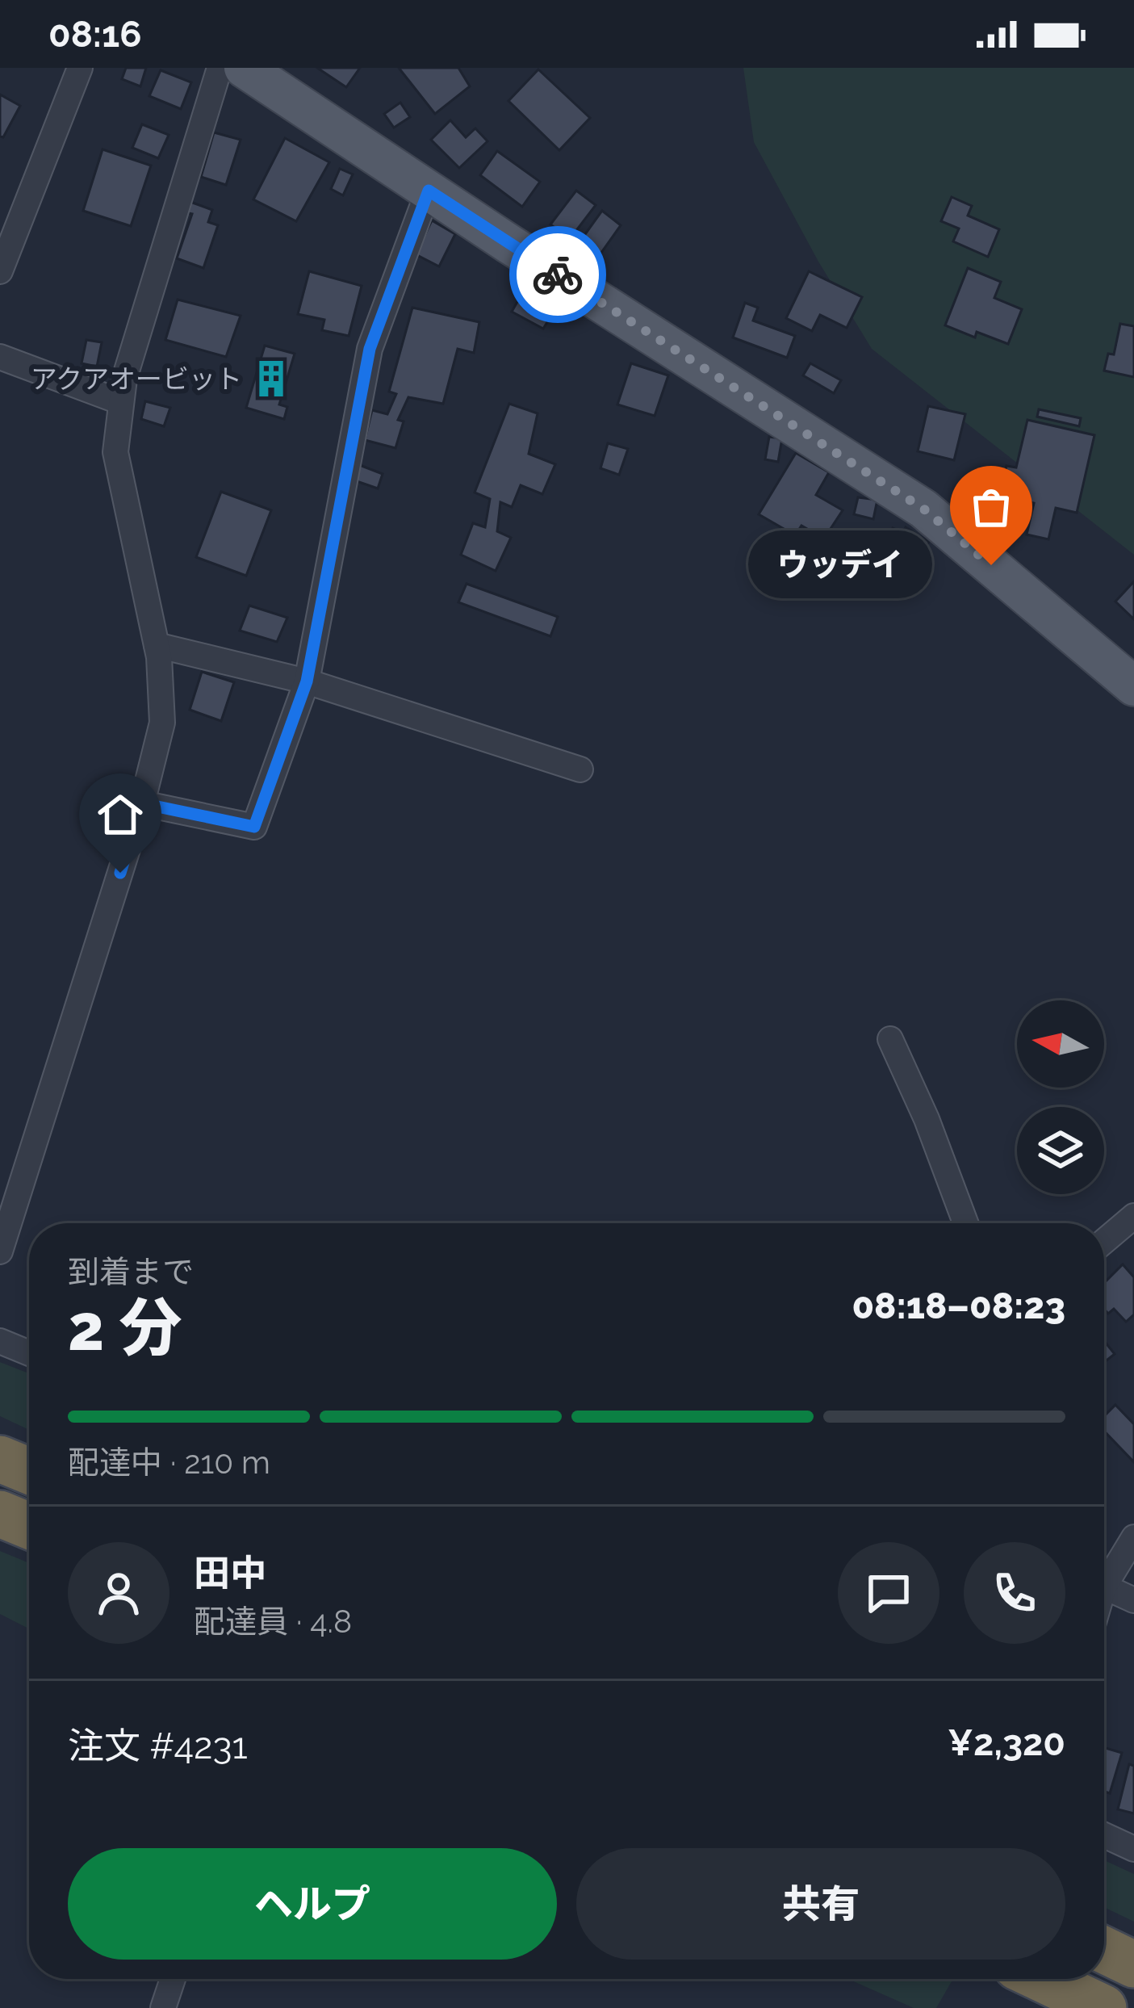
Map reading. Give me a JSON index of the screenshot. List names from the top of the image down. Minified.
{"places":{"building":["アクアオービット"],"other":["ウッデイ"]},"north":"left","page":{"status":"08:16","bubble":"ウッデイ","heading":["2 分","到着まで","08:18–08:23"],"panel":["田中","配達員 · 4.8","注文 #4231","¥2,320"],"bar":"配達中 · 210 m","buttons":["ヘルプ","共有"]}}
